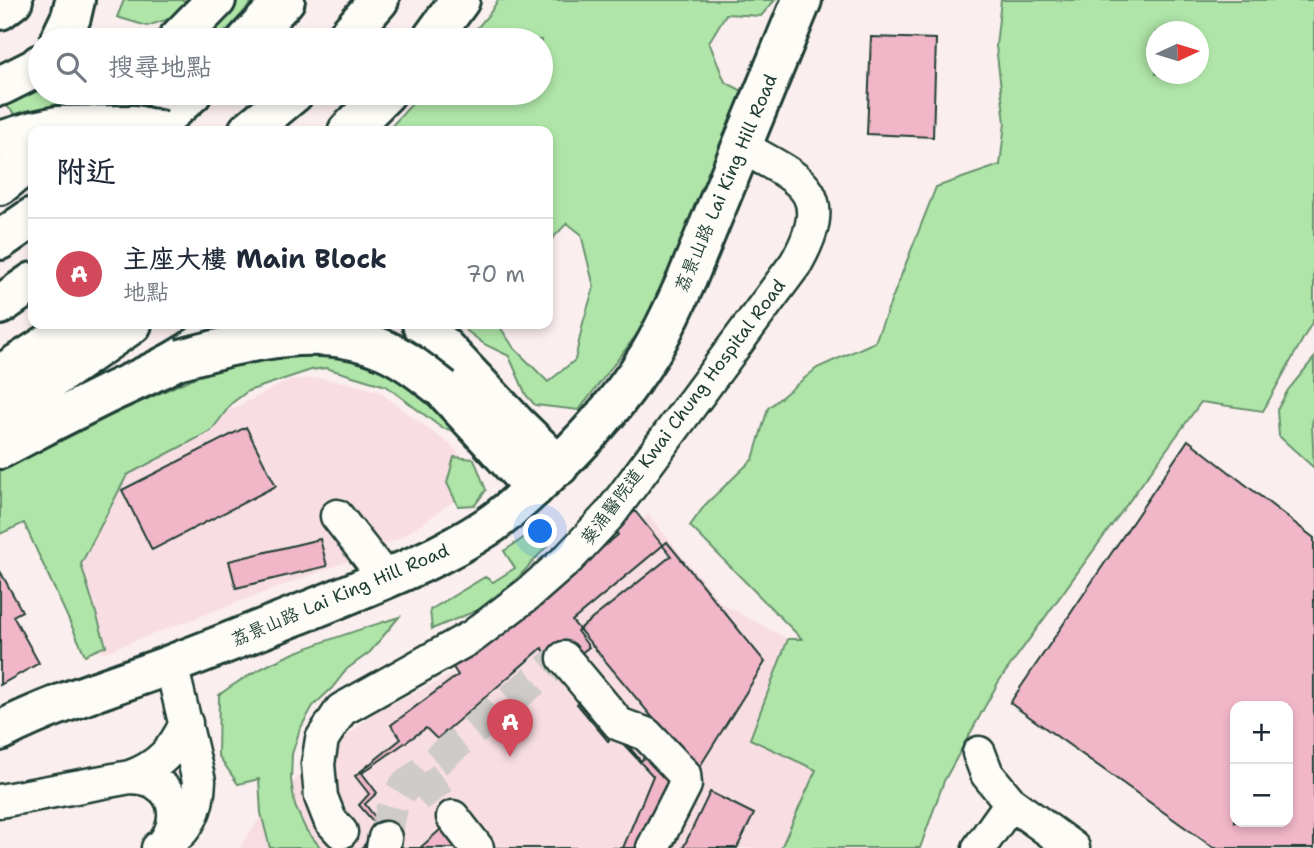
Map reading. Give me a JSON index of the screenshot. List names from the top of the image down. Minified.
{"streets":{"main road":["荔景山路 Lai King Hill Road"],"street":["葵涌醫院道 Kwai Chung Hospital Road"]},"crossings":[["荔景山路 Lai King Hill Road","葵涌醫院道 Kwai Chung Hospital Road"]],"north":"right","page":{"search":"搜尋地點","heading":"附近","list":[{"mark":"A","name":"主座大樓 Main Block","note":"地點","value":"70 m"}],"pins":"A","map_buttons":["+","−"]}}
